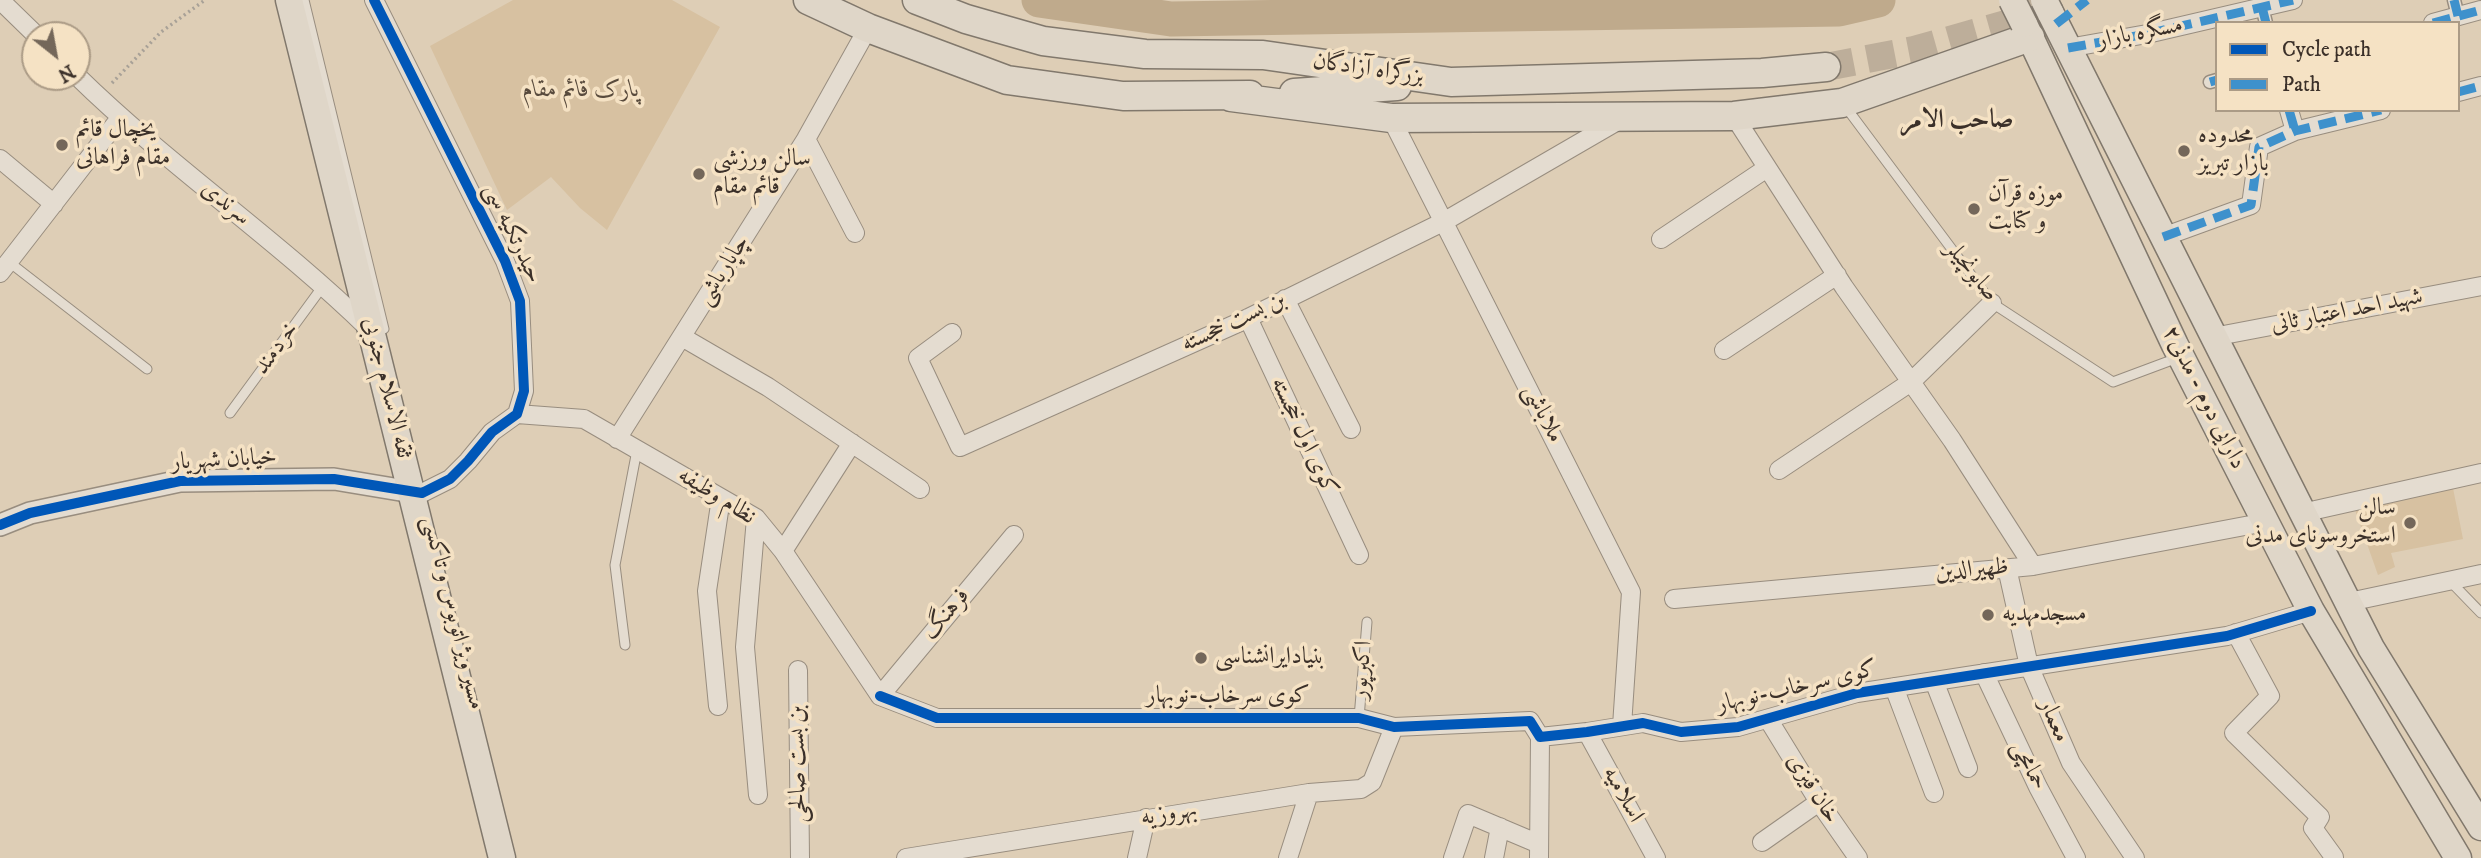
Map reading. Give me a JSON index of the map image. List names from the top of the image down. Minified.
{"streets":{"highway":["بزرگراه آزادگان"],"main road":["ثقه الاسلام جنوبی","دارایی دوم - مدنی۲"],"street":["مسگره بازار","سرندی","حیدرتکیه سی","چاپارباشی","شهید احد اعتبار ثانی","بن بست خجسته","ملاباشی","کوی اول خجسته","خیابان شهریار","نظام وظیفه","ظهیرالدین","فرهنگ","کوی سرخاب-نوبهار","معمار","بن بست صالحی","حمامچی","خان قیزی","اسلامیه","بهروزیه"],"lane":["صابونچیلر","خردمند","مسیر ویژ اتوبوس و تاکسی","اکبرپور"]},"crossings":[["مسگره بازار","دارایی دوم - مدنی۲"],["سرندی","خردمند"],["سرندی","ثقه الاسلام جنوبی"],["حیدرتکیه سی","نظام وظیفه"],["چاپارباشی","نظام وظیفه"],["صابونچیلر","دارایی دوم - مدنی۲"],["شهید احد اعتبار ثانی","دارایی دوم - مدنی۲"],["بن بست خجسته","ملاباشی"],["بن بست خجسته","کوی اول خجسته"],["ثقه الاسلام جنوبی","خیابان شهریار"],["ثقه الاسلام جنوبی","مسیر ویژ اتوبوس و تاکسی"],["دارایی دوم - مدنی۲","ظهیرالدین"],["دارایی دوم - مدنی۲","کوی سرخاب-نوبهار"],["ملاباشی","کوی سرخاب-نوبهار"],["خیابان شهریار","مسیر ویژ اتوبوس و تاکسی"],["نظام وظیفه","فرهنگ"],["نظام وظیفه","کوی سرخاب-نوبهار"],["ظهیرالدین","معمار"],["فرهنگ","کوی سرخاب-نوبهار"],["اکبرپور","کوی سرخاب-نوبهار"],["کوی سرخاب-نوبهار","معمار"],["کوی سرخاب-نوبهار","حمامچی"],["کوی سرخاب-نوبهار","خان قیزی"],["کوی سرخاب-نوبهار","اسلامیه"],["کوی سرخاب-نوبهار","بهروزیه"]],"districts":["صاحب الامر"],"parks":["پارک قائم مقام"],"places":["یخچال قائم مقام فراهانی","محدوده بازار تبریز","سالن ورزشی قائم مقام","موزه قرآن و کتابت","سالن استخروسونای مدنی","مسجدمهدیه","بنیادایرانشناسی"],"legend":["Cycle path","Path"],"north":"bottom right"}
